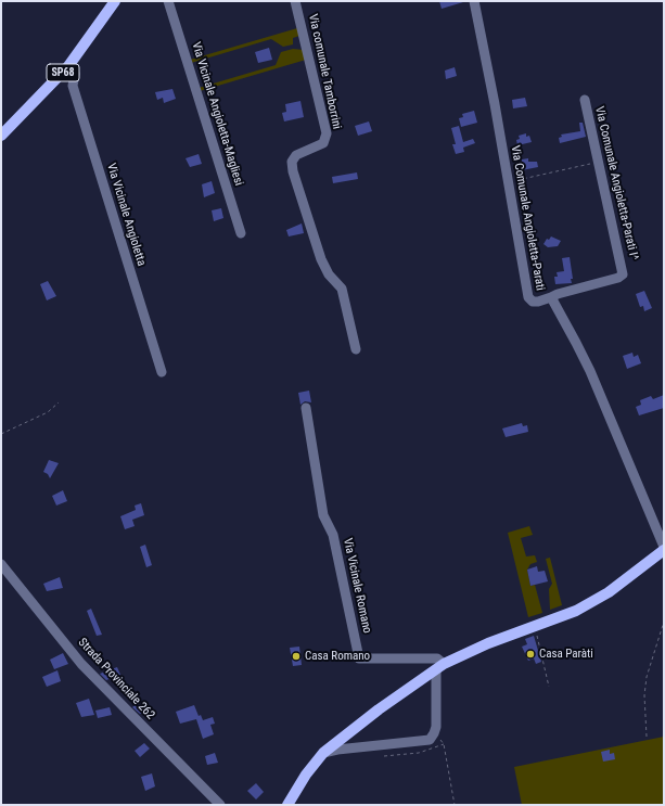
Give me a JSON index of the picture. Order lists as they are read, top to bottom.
{
  "streets": {
    "main road": ["SP68"],
    "street": [
      "Via comunale Tamborrini",
      "Via Vicinale Angioletta-Magliesi",
      "Via Comunale Angioletta-Parati I^",
      "Via Vicinale Angioletta",
      "Via Comunale Angioletta-Parati",
      "Via Vicinale Romano",
      "Strada Provinciale 262"
    ]
  },
  "crossings": [
    ["SP68", "Via Vicinale Angioletta"],
    ["Via Comunale Angioletta-Parati I^", "Via Comunale Angioletta-Parati"]
  ],
  "places": ["Casa Paràti", "Casa Romano"]
}
